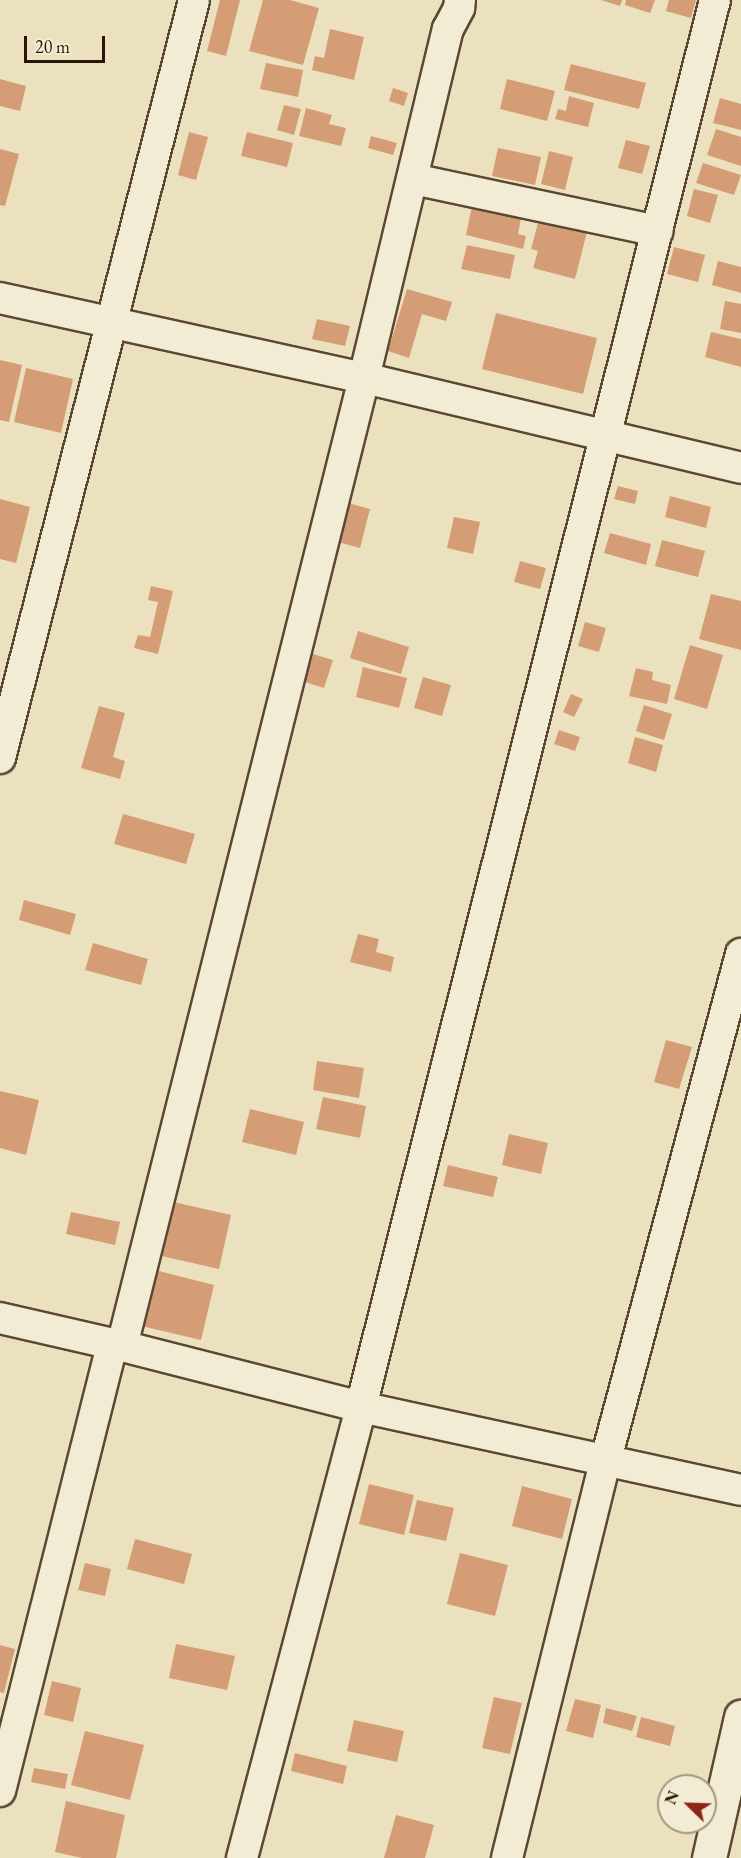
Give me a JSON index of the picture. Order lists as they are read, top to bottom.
{
  "scale_bar": "20 m",
  "north": "top left"
}
